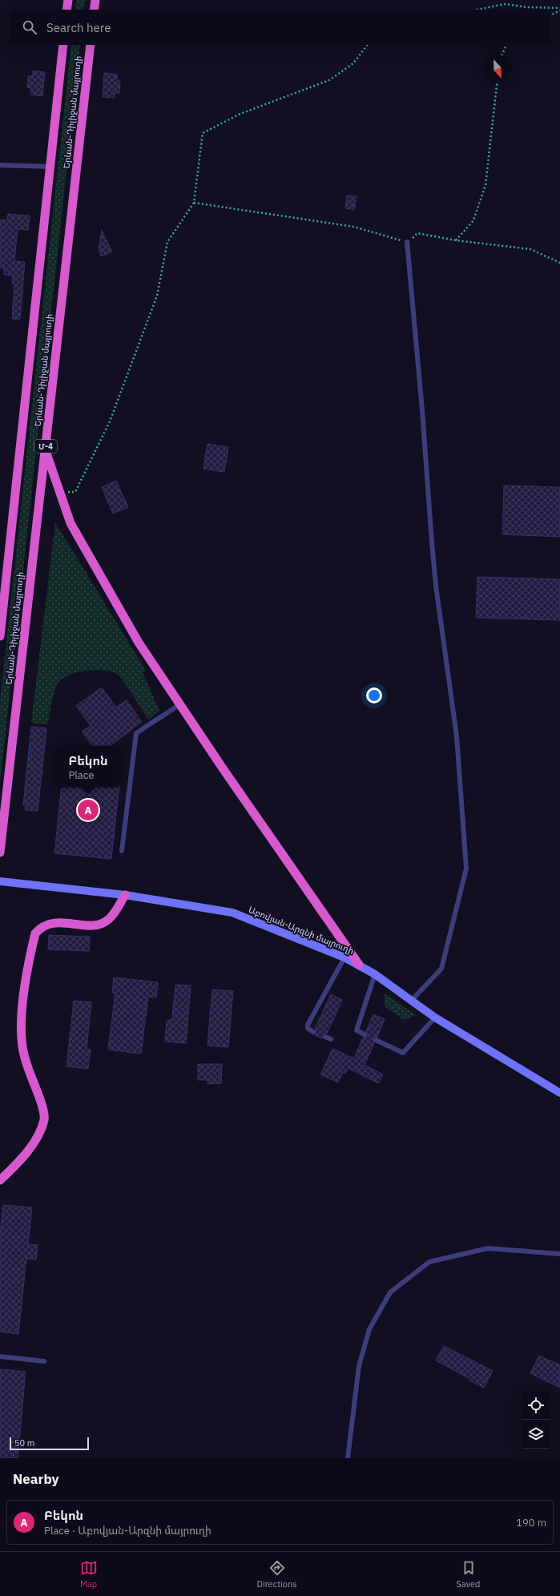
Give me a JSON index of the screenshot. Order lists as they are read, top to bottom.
{
  "streets": {
    "highway": ["Երևան-Դիլիջան մայրուղի", "Մ-4"],
    "main road": ["Աբովյան-Արզնի մայրուղի"]
  },
  "scale_bar": "50 m",
  "north": "bottom",
  "page": {
    "search": "Search here",
    "popup": ["Բեկոն", "Place"],
    "pins": "A",
    "scale": "50 m",
    "heading": "Nearby",
    "list": [
      {
        "mark": "A",
        "name": "Բեկոն",
        "note": "Place · Աբովյան-Արզնի մայրուղի",
        "value": "190 m"
      }
    ],
    "nav": ["Map", "Directions", "Saved"]
  }
}
